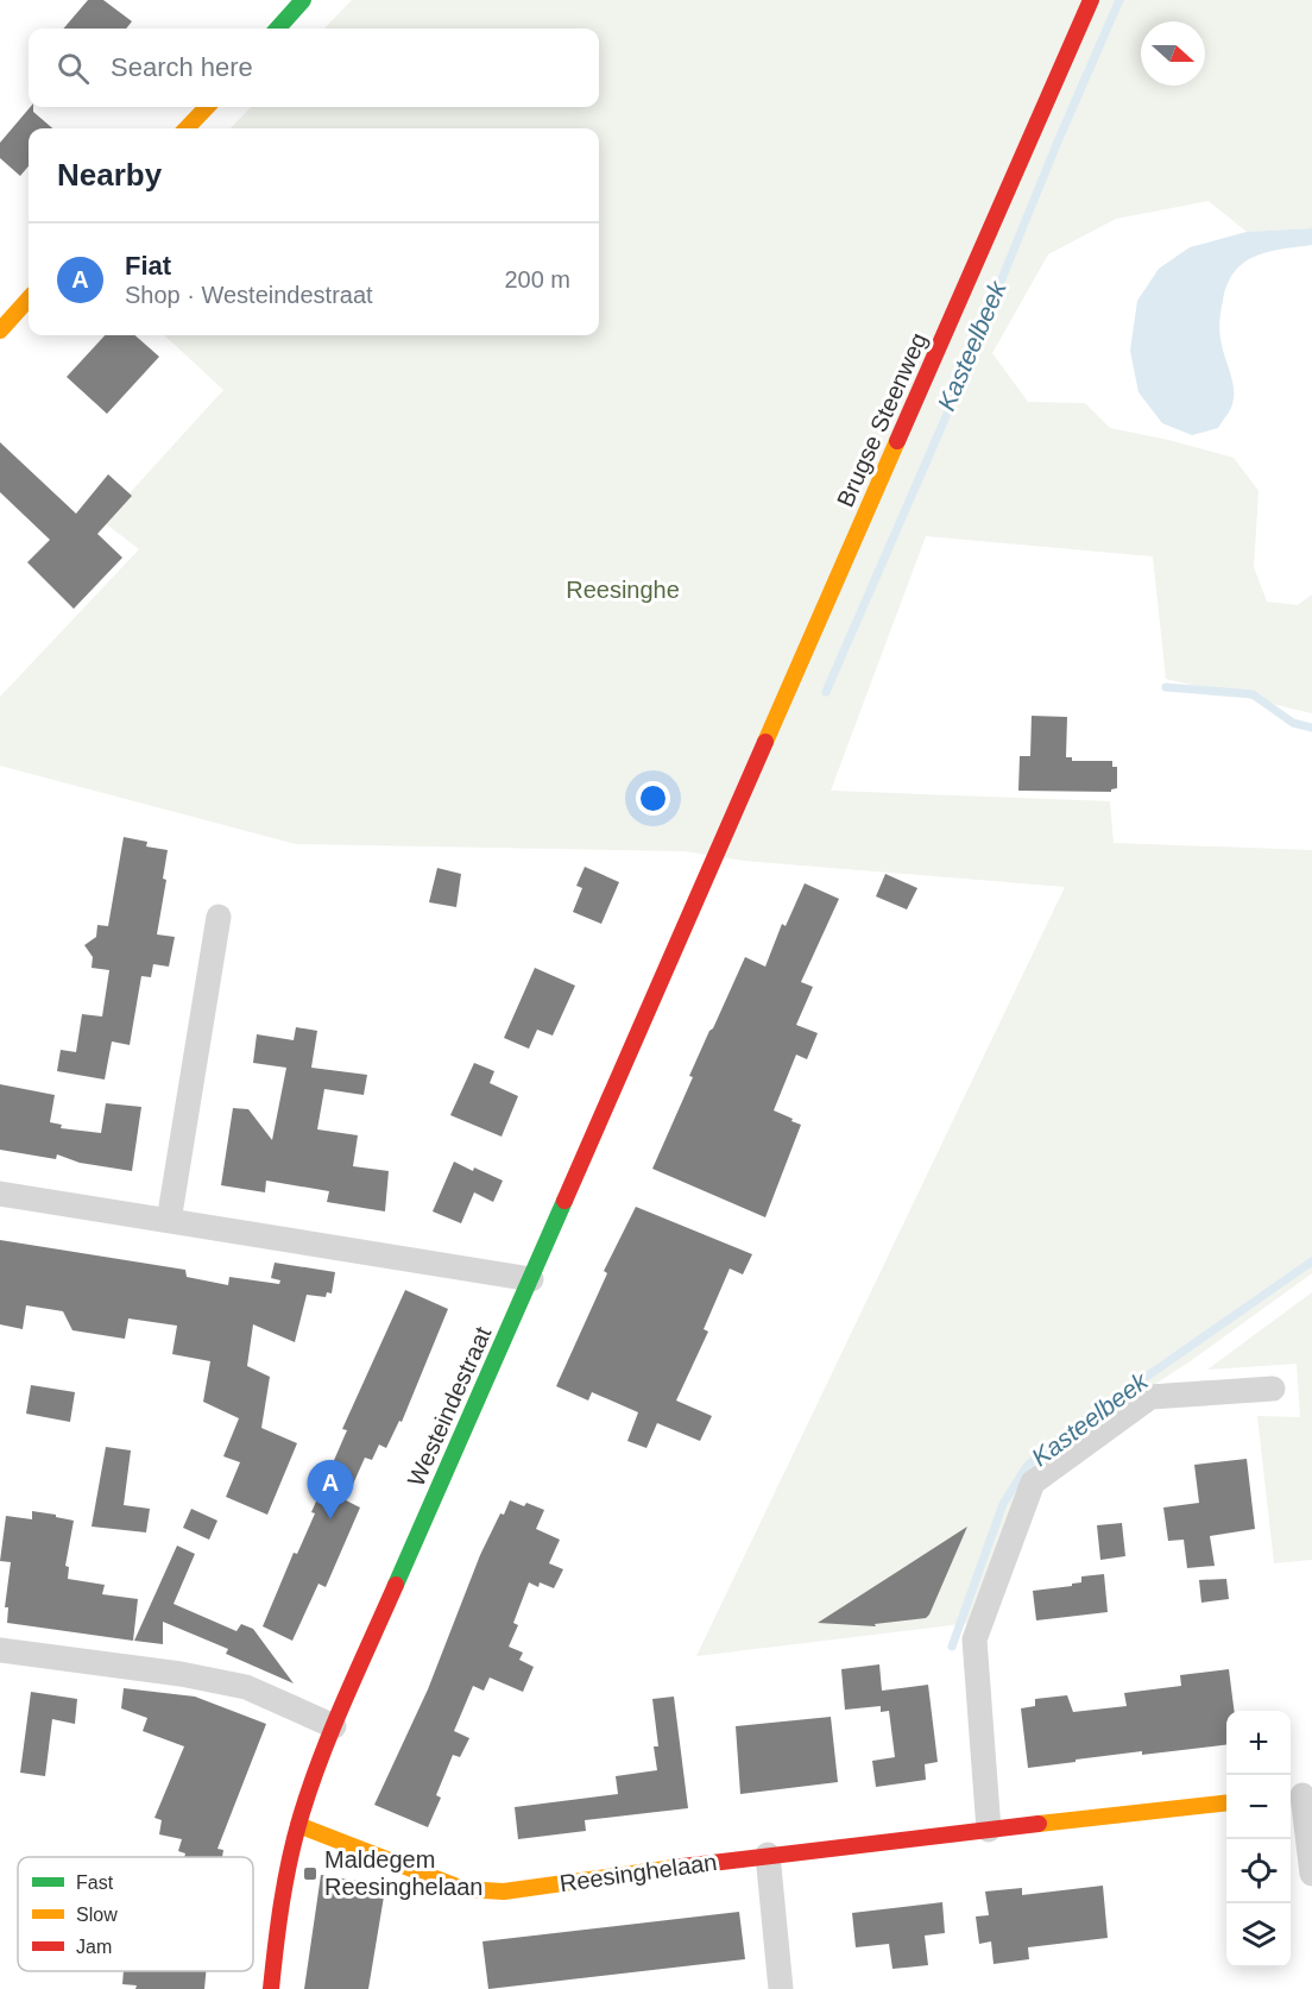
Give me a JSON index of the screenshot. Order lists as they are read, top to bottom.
{
  "streets": {
    "street": ["Brugse Steenweg", "Westeindestraat", "Reesinghelaan"]
  },
  "crossings": [
    ["Brugse Steenweg", "Westeindestraat"],
    ["Westeindestraat", "Reesinghelaan"]
  ],
  "water": ["Kasteelbeek"],
  "parks": ["Reesinghe"],
  "places": {
    "transit": ["Maldegem Reesinghelaan"]
  },
  "legend": ["Fast", "Slow", "Jam"],
  "north": "right",
  "page": {
    "search": "Search here",
    "heading": "Nearby",
    "list": [
      {
        "mark": "A",
        "name": "Fiat",
        "note": "Shop · Westeindestraat",
        "value": "200 m"
      }
    ],
    "pins": "A",
    "map_buttons": ["+", "−"]
  }
}
